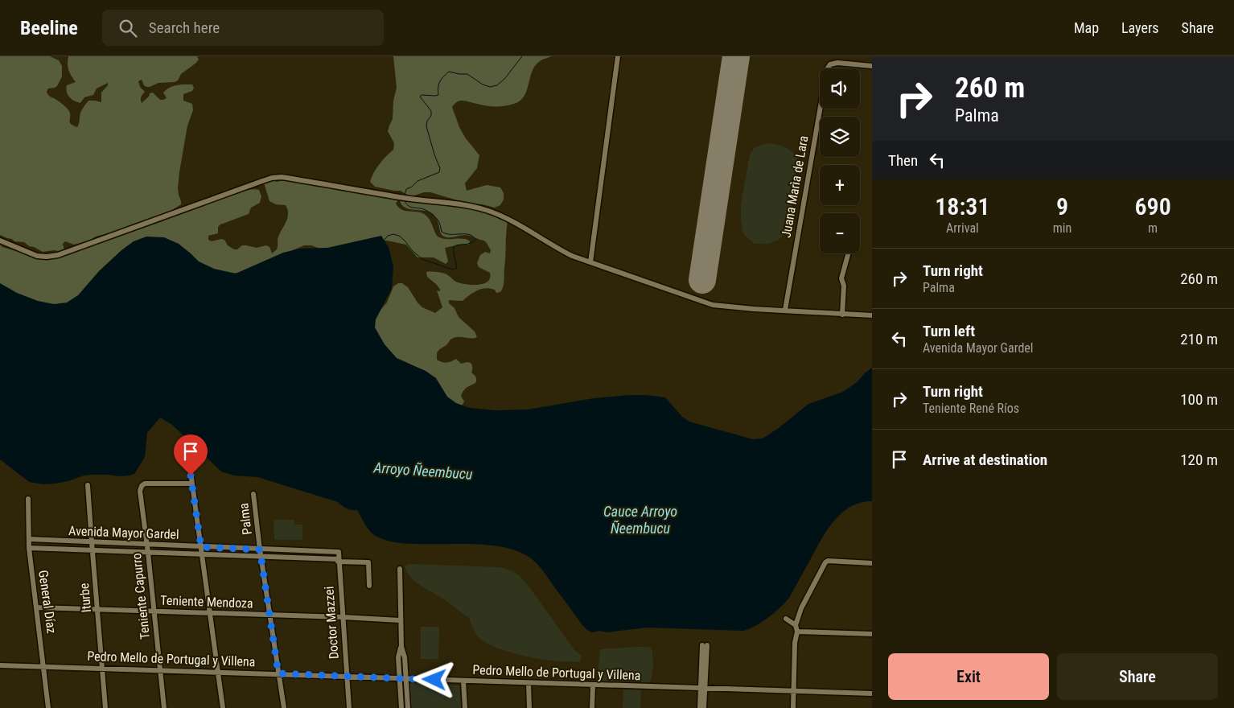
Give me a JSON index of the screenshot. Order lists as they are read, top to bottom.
{
  "streets": {
    "street": [
      "Juana Marìa de Lara",
      "Palma",
      "Avenida Mayor Gardel",
      "Teniente Capurro",
      "Iturbe",
      "General Díaz",
      "Teniente Mendoza",
      "Doctor Mazzei",
      "Pedro Mello de Portugal y Villena"
    ]
  },
  "crossings": [
    ["Palma", "Avenida Mayor Gardel"],
    ["Palma", "Teniente Mendoza"],
    ["Palma", "Pedro Mello de Portugal y Villena"],
    ["Avenida Mayor Gardel", "Teniente Capurro"],
    ["Avenida Mayor Gardel", "Iturbe"],
    ["Avenida Mayor Gardel", "General Díaz"],
    ["Avenida Mayor Gardel", "Doctor Mazzei"],
    ["Teniente Capurro", "Teniente Mendoza"],
    ["Teniente Capurro", "Pedro Mello de Portugal y Villena"],
    ["Iturbe", "Teniente Mendoza"],
    ["Iturbe", "Pedro Mello de Portugal y Villena"],
    ["General Díaz", "Teniente Mendoza"],
    ["General Díaz", "Pedro Mello de Portugal y Villena"],
    ["Teniente Mendoza", "Doctor Mazzei"],
    ["Doctor Mazzei", "Pedro Mello de Portugal y Villena"]
  ],
  "water": ["Arroyo Ñeembucu", "Cauce Arroyo Ñeembucu"],
  "page": {
    "header": "Beeline",
    "search": "Search here",
    "nav": ["Map", "Layers", "Share"],
    "turn": ["260 m", "Palma"],
    "map_buttons": ["+", "−"],
    "then": "Then",
    "eta": [
      "18:31",
      "Arrival",
      "9",
      "min",
      "690",
      "m"
    ],
    "list": [
      {
        "name": "Turn right",
        "note": "Palma",
        "value": "260 m"
      },
      {
        "name": "Turn left",
        "note": "Avenida Mayor Gardel",
        "value": "210 m"
      },
      {
        "name": "Turn right",
        "note": "Teniente René Ríos",
        "value": "100 m"
      },
      {
        "name": "Arrive at destination",
        "value": "120 m"
      }
    ],
    "buttons": ["Exit", "Share"]
  }
}
